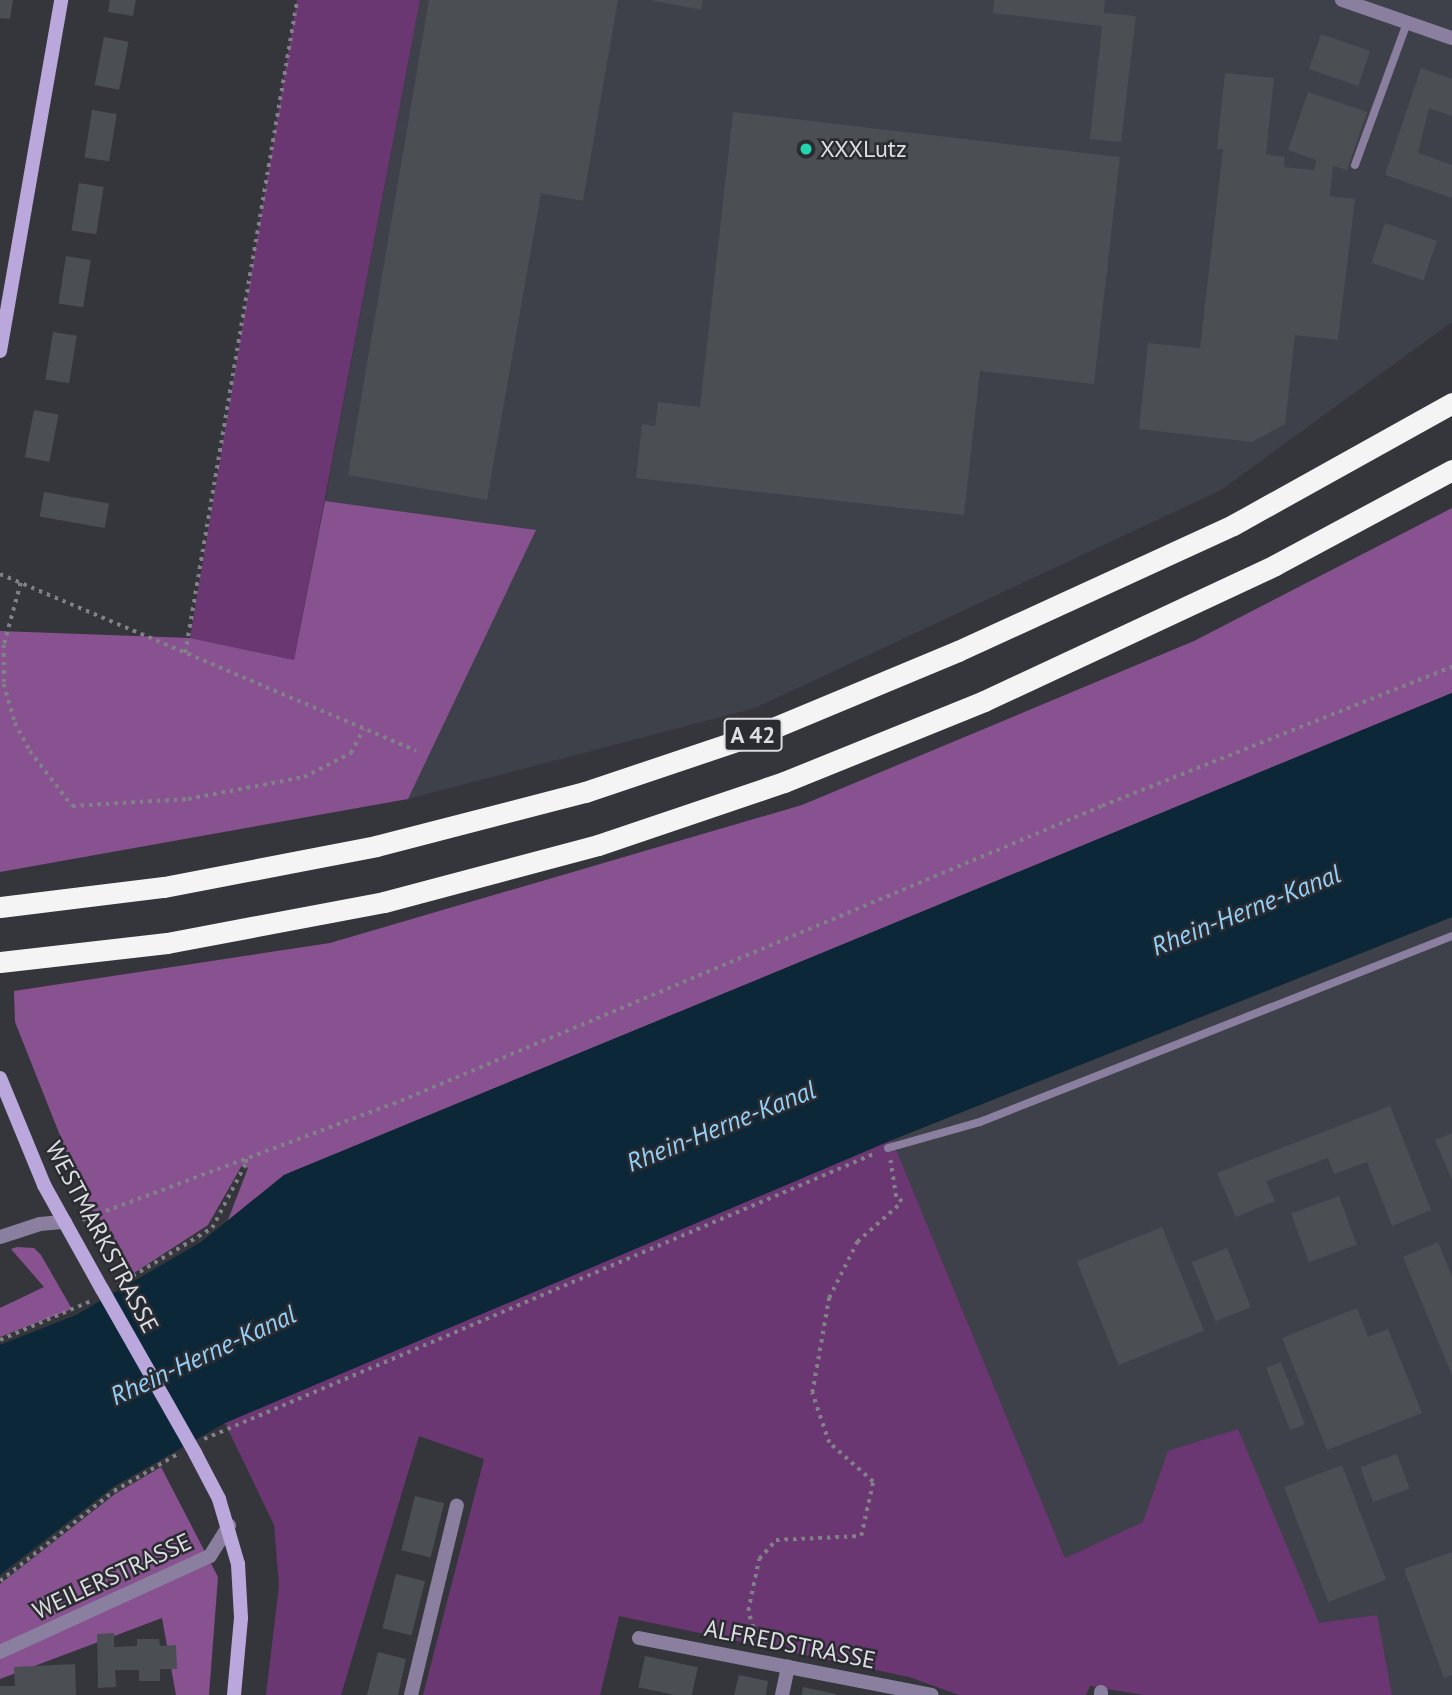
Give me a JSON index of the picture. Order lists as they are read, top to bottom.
{
  "streets": {
    "highway": ["A 42"],
    "street": ["WESTMARKSTRASSE", "WEILERSTRASSE", "ALFREDSTRASSE"]
  },
  "crossings": [
    ["WESTMARKSTRASSE", "WEILERSTRASSE"]
  ],
  "water": ["Rhein-Herne-Kanal"],
  "places": ["XXXLutz"]
}
